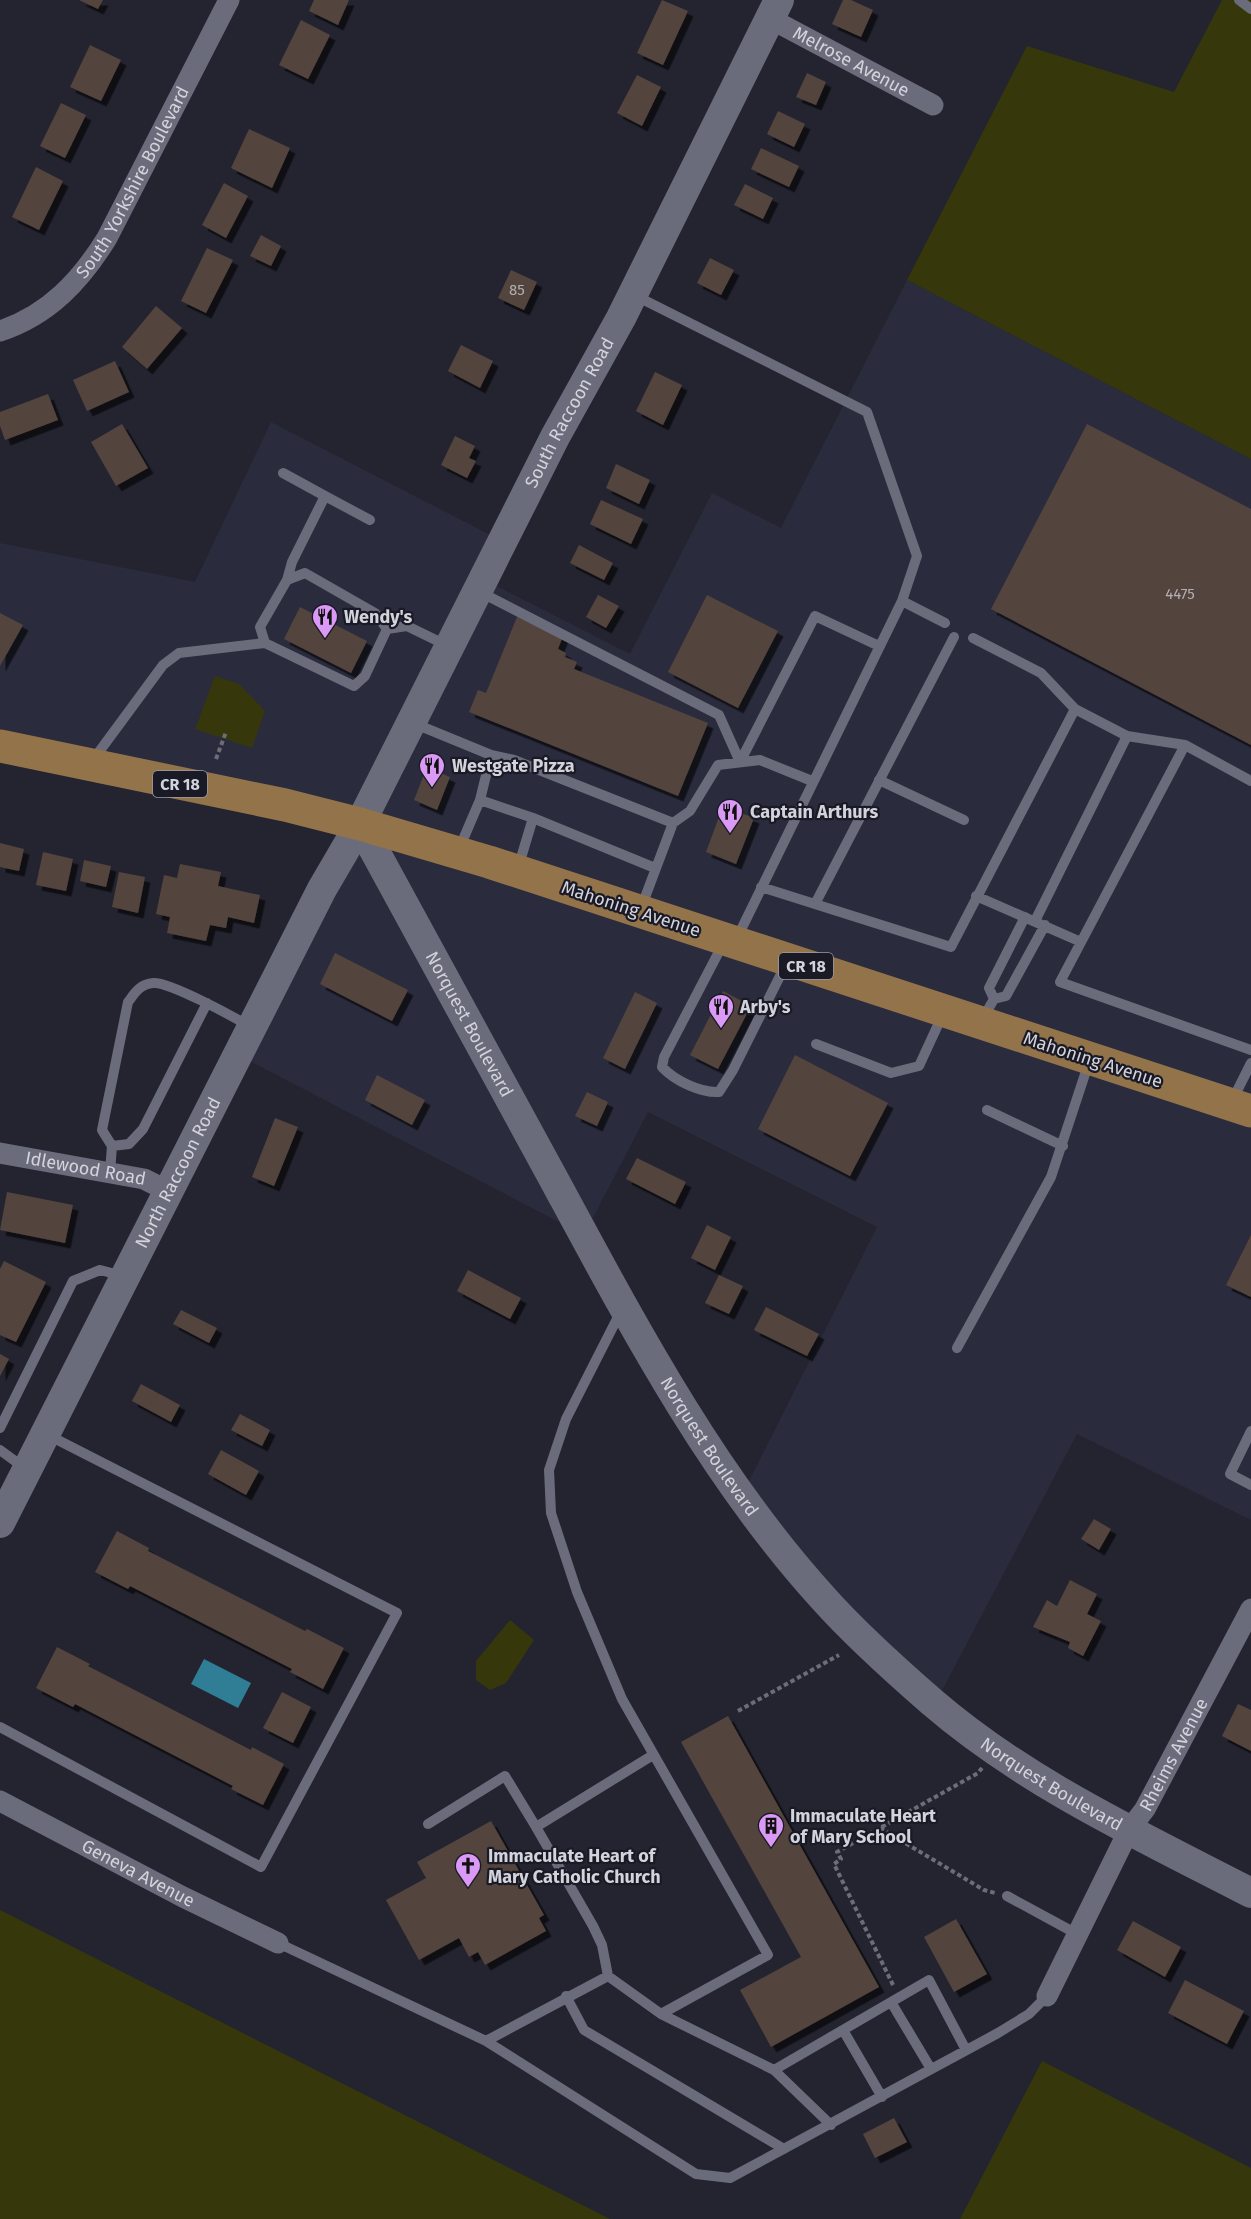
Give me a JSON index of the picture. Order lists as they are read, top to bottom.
{
  "streets": {
    "main road": ["CR 18", "Mahoning Avenue"],
    "street": [
      "Melrose Avenue",
      "South Yorkshire Boulevard",
      "South Raccoon Road",
      "Norquest Boulevard",
      "Idlewood Road",
      "North Raccoon Road",
      "Rheims Avenue",
      "Geneva Avenue"
    ]
  },
  "crossings": [
    ["Melrose Avenue", "South Raccoon Road"],
    ["South Raccoon Road", "Mahoning Avenue"],
    ["South Raccoon Road", "Norquest Boulevard"],
    ["South Raccoon Road", "North Raccoon Road"],
    ["Mahoning Avenue", "Norquest Boulevard"],
    ["Mahoning Avenue", "North Raccoon Road"],
    ["Norquest Boulevard", "North Raccoon Road"],
    ["Norquest Boulevard", "Rheims Avenue"],
    ["Idlewood Road", "North Raccoon Road"]
  ],
  "places": {
    "restaurant": [
      "Wendy's",
      "Westgate Pizza",
      "Captain Arthurs",
      "Arby's"
    ],
    "building": ["Immaculate Heart of Mary School"],
    "church": ["Immaculate Heart of Mary Catholic Church"]
  },
  "house_numbers": ["85", "4475"]
}
